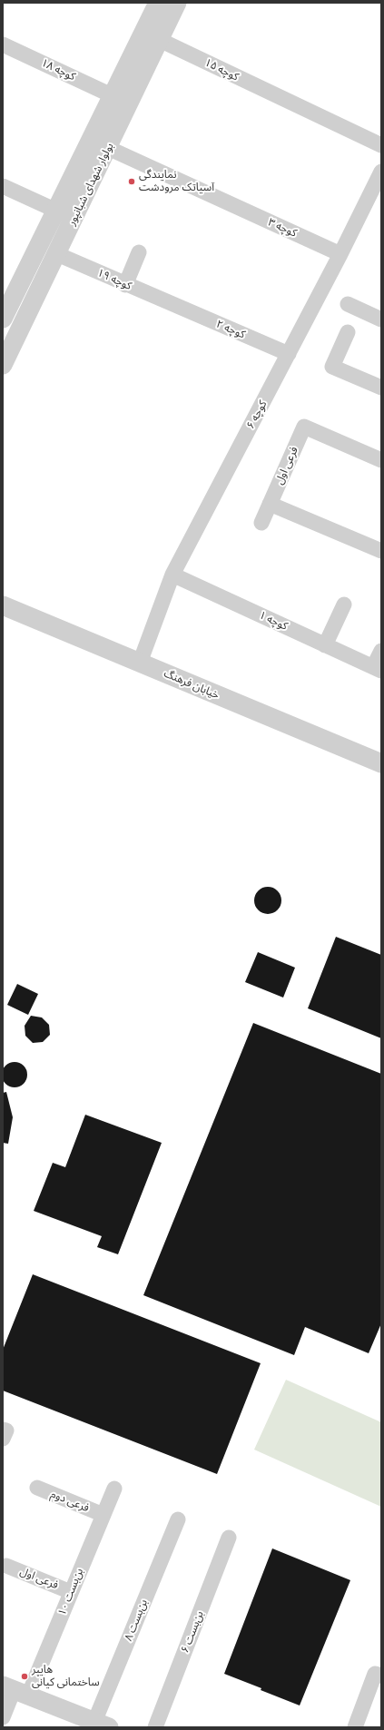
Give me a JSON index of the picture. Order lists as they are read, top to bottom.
{
  "streets": {
    "street": [
      "کوچه ۱۸",
      "کوچه ۱۵",
      "بولوار شهدای شبانپور",
      "کوچه ۳",
      "کوچه ۱۹",
      "کوچه ۲",
      "کوچه ۶",
      "فرعی اول",
      "کوچه ۱",
      "خیابان فرهنگ",
      "فرعی دوم",
      "بن‌بست ۱۰",
      "بن‌بست ۸",
      "بن‌بست ۶"
    ]
  },
  "crossings": [
    ["کوچه ۱۸", "بولوار شهدای شبانپور"],
    ["کوچه ۱۵", "بولوار شهدای شبانپور"],
    ["بولوار شهدای شبانپور", "کوچه ۳"],
    ["بولوار شهدای شبانپور", "کوچه ۱۹"],
    ["کوچه ۳", "کوچه ۶"],
    ["کوچه ۱۹", "کوچه ۲"],
    ["کوچه ۲", "کوچه ۶"],
    ["کوچه ۶", "کوچه ۱"],
    ["کوچه ۶", "خیابان فرهنگ"],
    ["فرعی اول", "بن‌بست ۱۰"],
    ["فرعی دوم", "بن‌بست ۱۰"]
  ],
  "places": ["نمایندگی آسیاتک مرودشت", "هایپر ساختمانی کیانی"]
}
